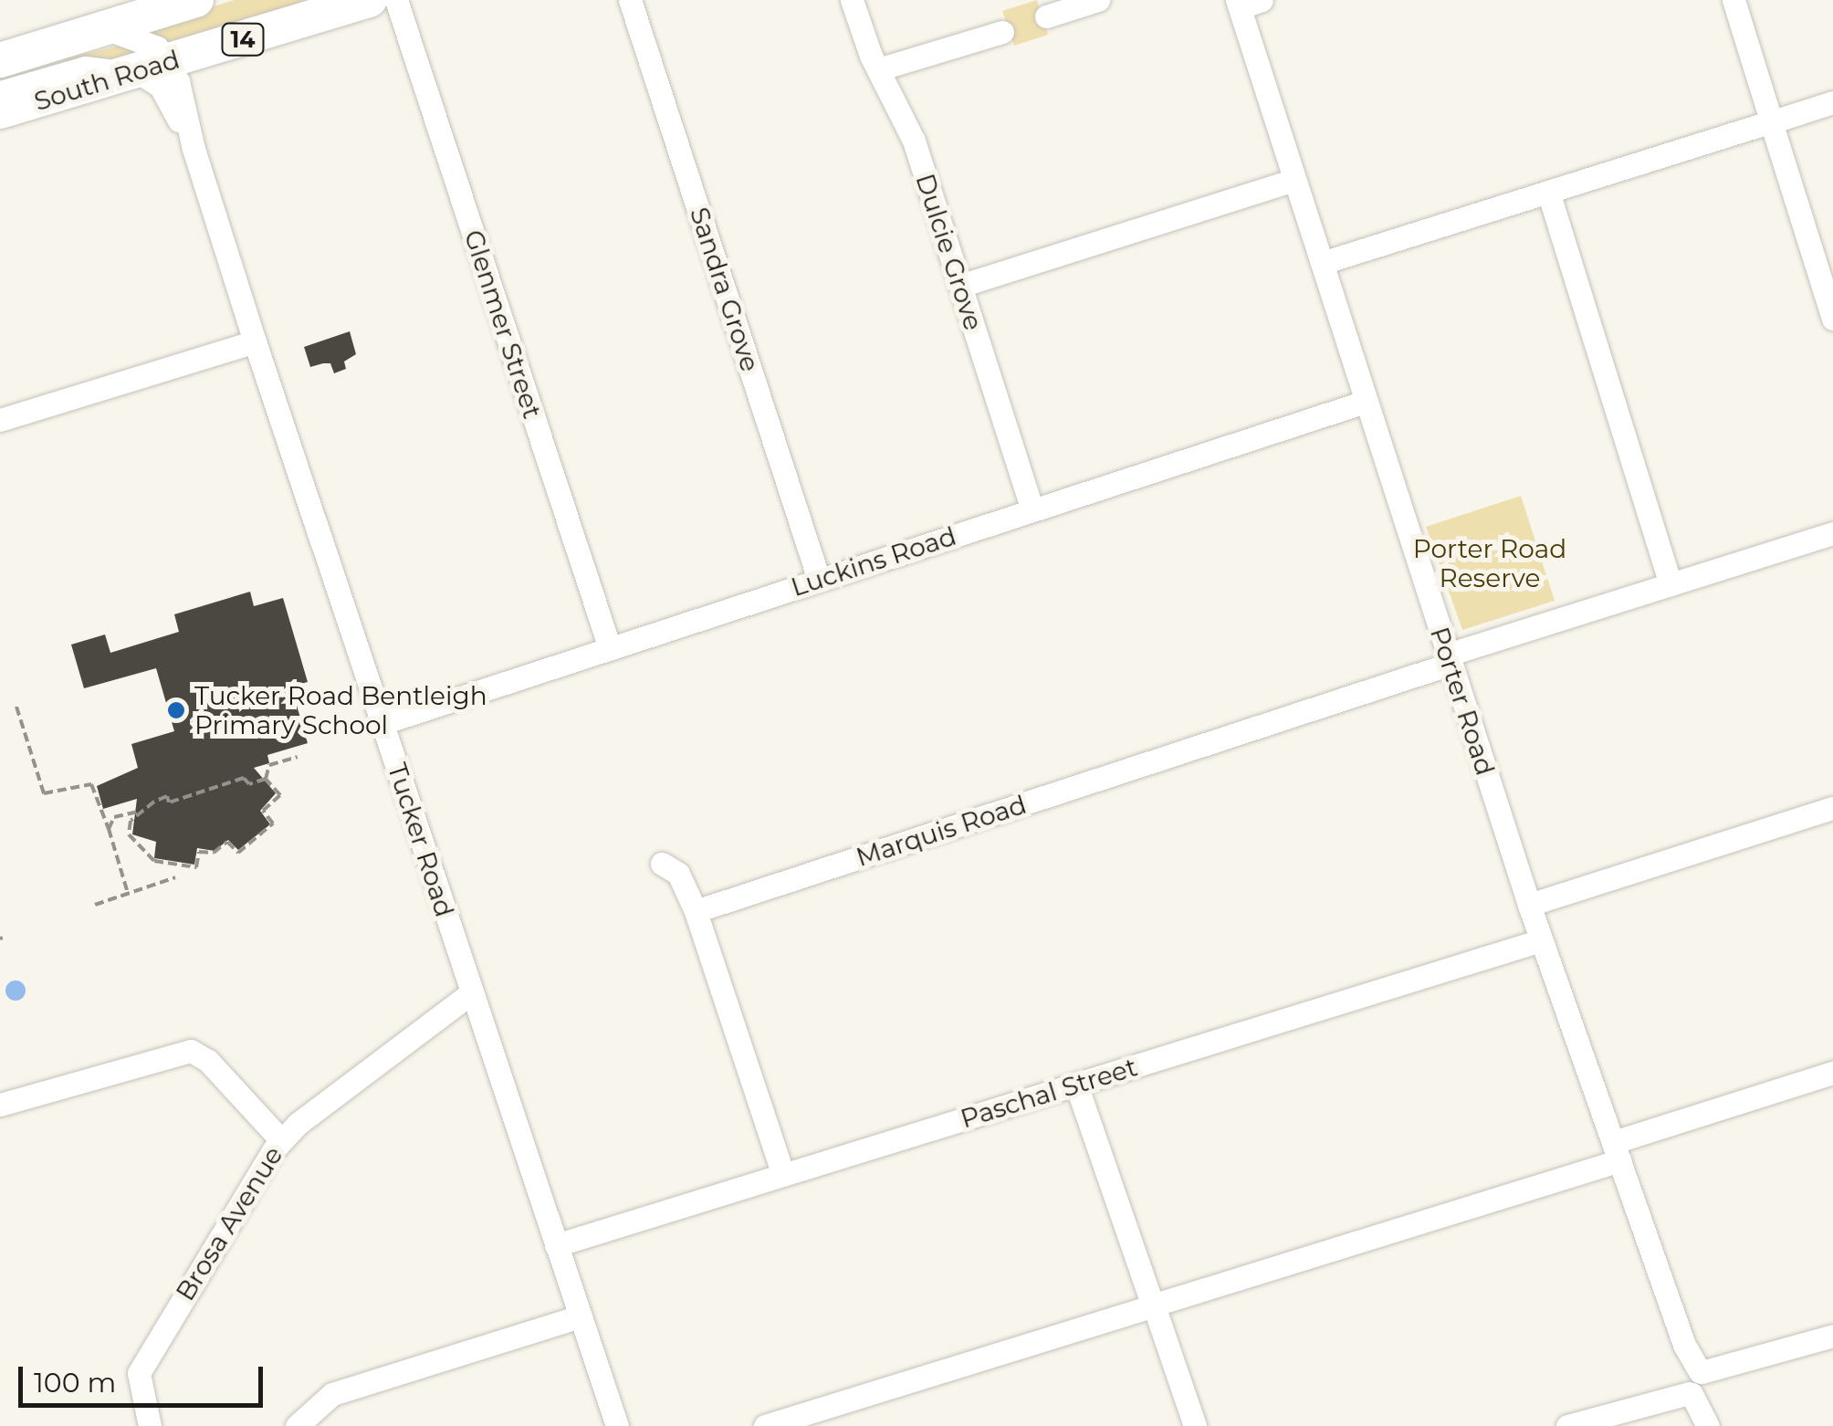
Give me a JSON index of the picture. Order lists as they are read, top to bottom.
{
  "streets": {
    "highway": ["14", "South Road"],
    "street": [
      "Dulcie Grove",
      "Sandra Grove",
      "Glenmer Street",
      "Luckins Road",
      "Porter Road",
      "Marquis Road",
      "Tucker Road",
      "Paschal Street",
      "Brosa Avenue"
    ]
  },
  "crossings": [
    ["South Road", "Tucker Road"],
    ["Dulcie Grove", "Luckins Road"],
    ["Sandra Grove", "Luckins Road"],
    ["Glenmer Street", "Luckins Road"],
    ["Luckins Road", "Porter Road"],
    ["Luckins Road", "Tucker Road"],
    ["Porter Road", "Marquis Road"],
    ["Porter Road", "Paschal Street"],
    ["Tucker Road", "Paschal Street"],
    ["Tucker Road", "Brosa Avenue"]
  ],
  "parks": ["Porter Road Reserve"],
  "places": ["Tucker Road Bentleigh Primary School"],
  "scale_bar": "100 m"
}
